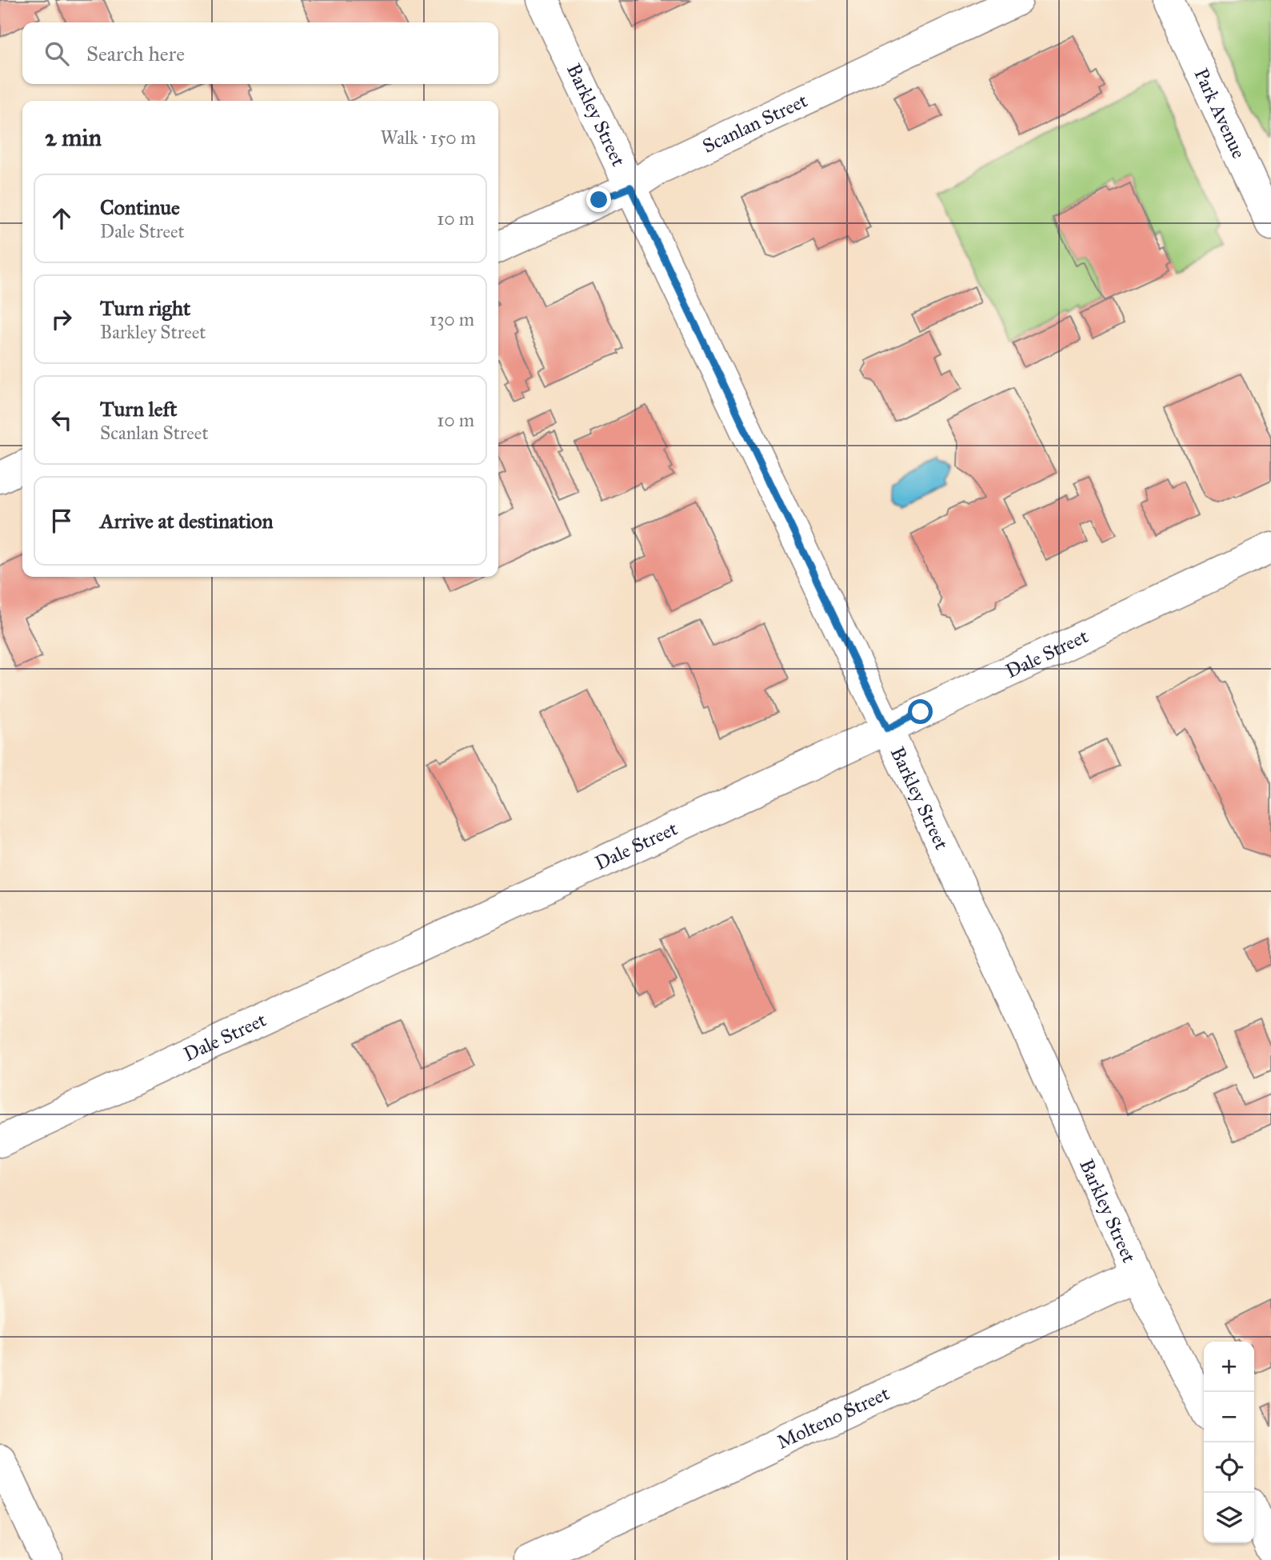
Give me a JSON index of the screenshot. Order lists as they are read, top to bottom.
{
  "streets": {
    "street": [
      "Park Avenue",
      "Barkley Street",
      "Scanlan Street",
      "Dale Street",
      "Molteno Street"
    ]
  },
  "crossings": [
    ["Barkley Street", "Scanlan Street"],
    ["Barkley Street", "Dale Street"],
    ["Barkley Street", "Molteno Street"]
  ],
  "page": {
    "search": "Search here",
    "heading": ["2 min", "Walk · 150 m"],
    "list": [
      ["Continue", "Dale Street", "10 m"],
      ["Turn right", "Barkley Street", "130 m"],
      ["Turn left", "Scanlan Street", "10 m"],
      "Arrive at destination"
    ],
    "map_buttons": ["+", "−"]
  }
}
